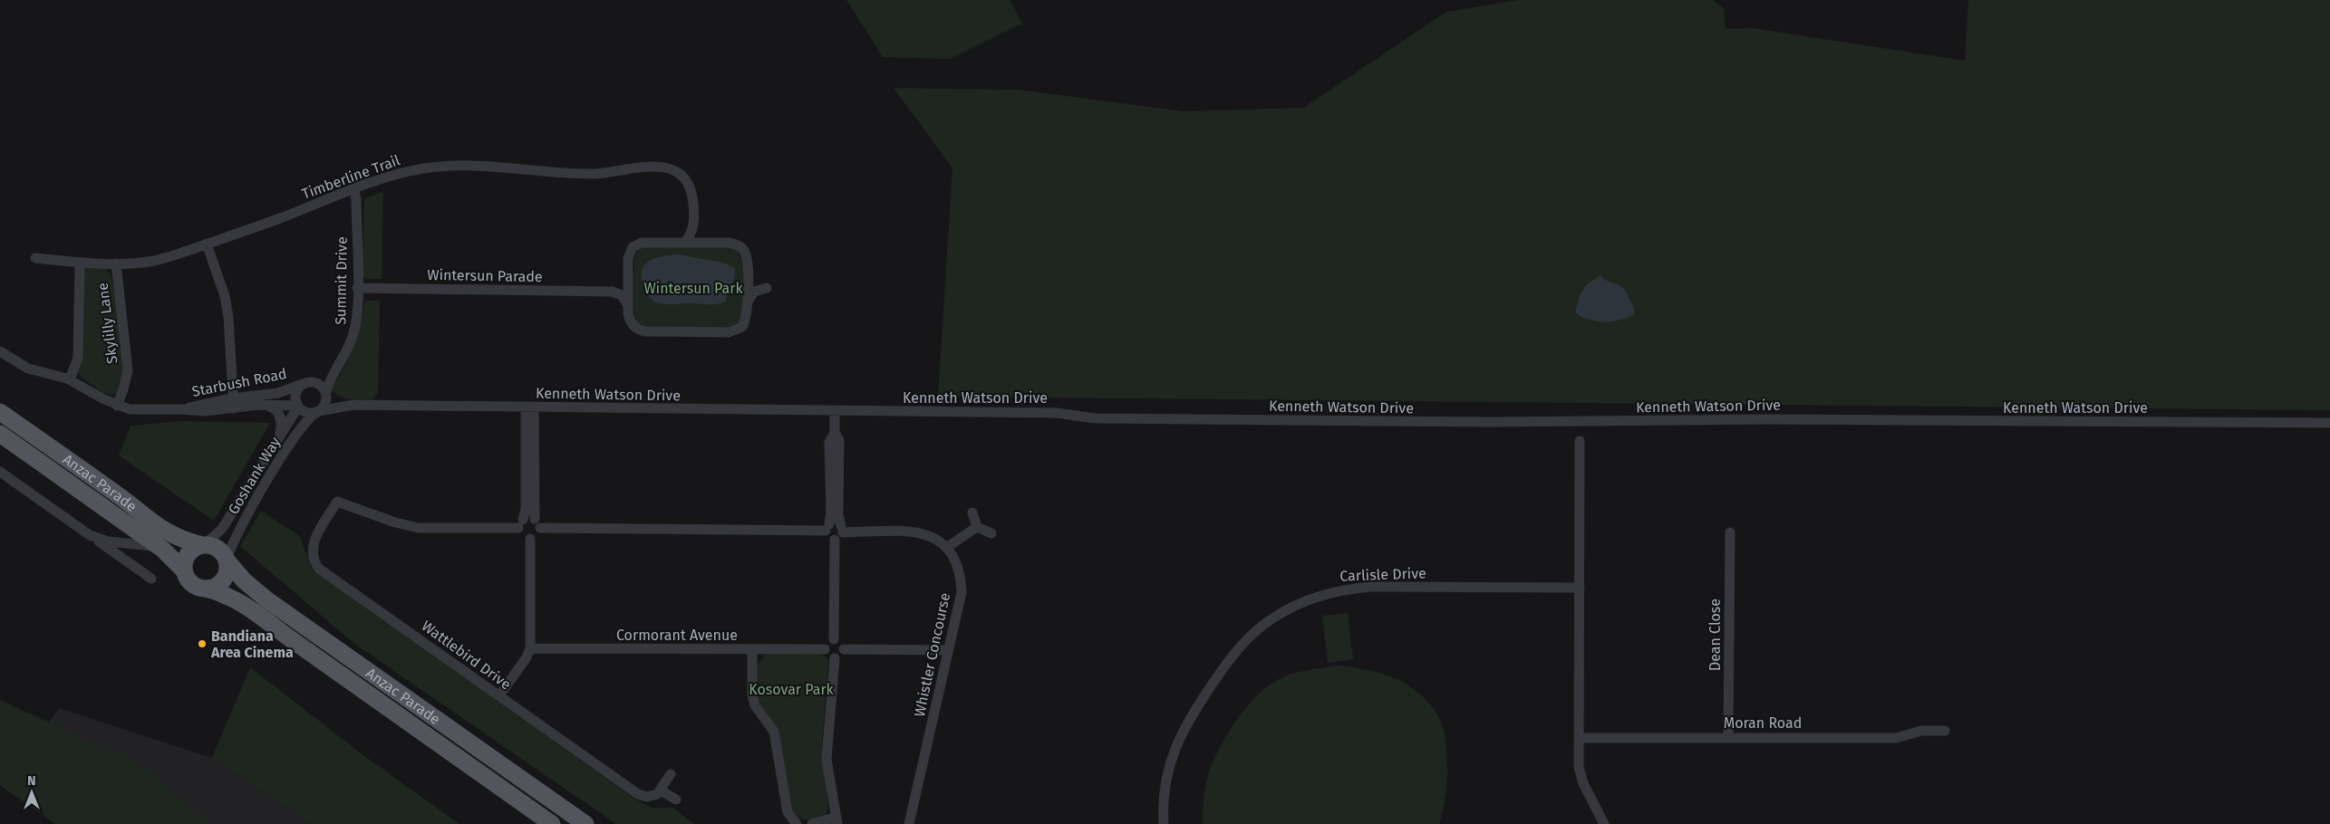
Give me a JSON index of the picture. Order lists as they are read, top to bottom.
{
  "streets": {
    "main road": ["Anzac Parade"],
    "street": [
      "Timberline Trail",
      "Wintersun Parade",
      "Summit Drive",
      "Skylilly Lane",
      "Starbush Road",
      "Kenneth Watson Drive",
      "Goshank Way",
      "Carlisle Drive",
      "Cormorant Avenue",
      "Dean Close",
      "Wattlebird Drive",
      "Whistler Concourse",
      "Moran Road"
    ]
  },
  "crossings": [
    ["Timberline Trail", "Summit Drive"],
    ["Timberline Trail", "Skylilly Lane"],
    ["Wintersun Parade", "Summit Drive"],
    ["Summit Drive", "Starbush Road"],
    ["Summit Drive", "Kenneth Watson Drive"],
    ["Summit Drive", "Goshank Way"],
    ["Skylilly Lane", "Starbush Road"],
    ["Starbush Road", "Kenneth Watson Drive"],
    ["Starbush Road", "Goshank Way"],
    ["Kenneth Watson Drive", "Goshank Way"],
    ["Goshank Way", "Anzac Parade"],
    ["Dean Close", "Moran Road"]
  ],
  "parks": ["Wintersun Park", "Kosovar Park"],
  "places": ["Bandiana Area Cinema"],
  "north": "top"
}
